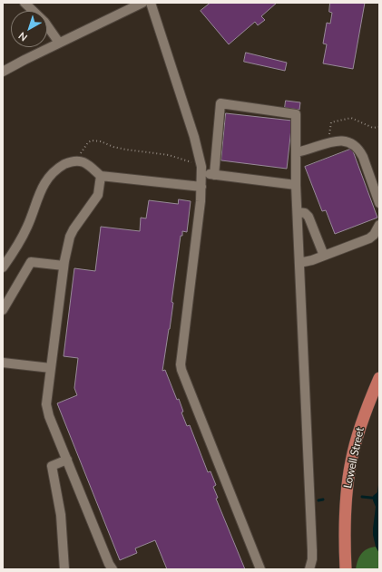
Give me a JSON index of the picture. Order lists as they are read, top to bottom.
{
  "streets": {
    "main road": ["Lowell Street"]
  },
  "north": "bottom left"
}
